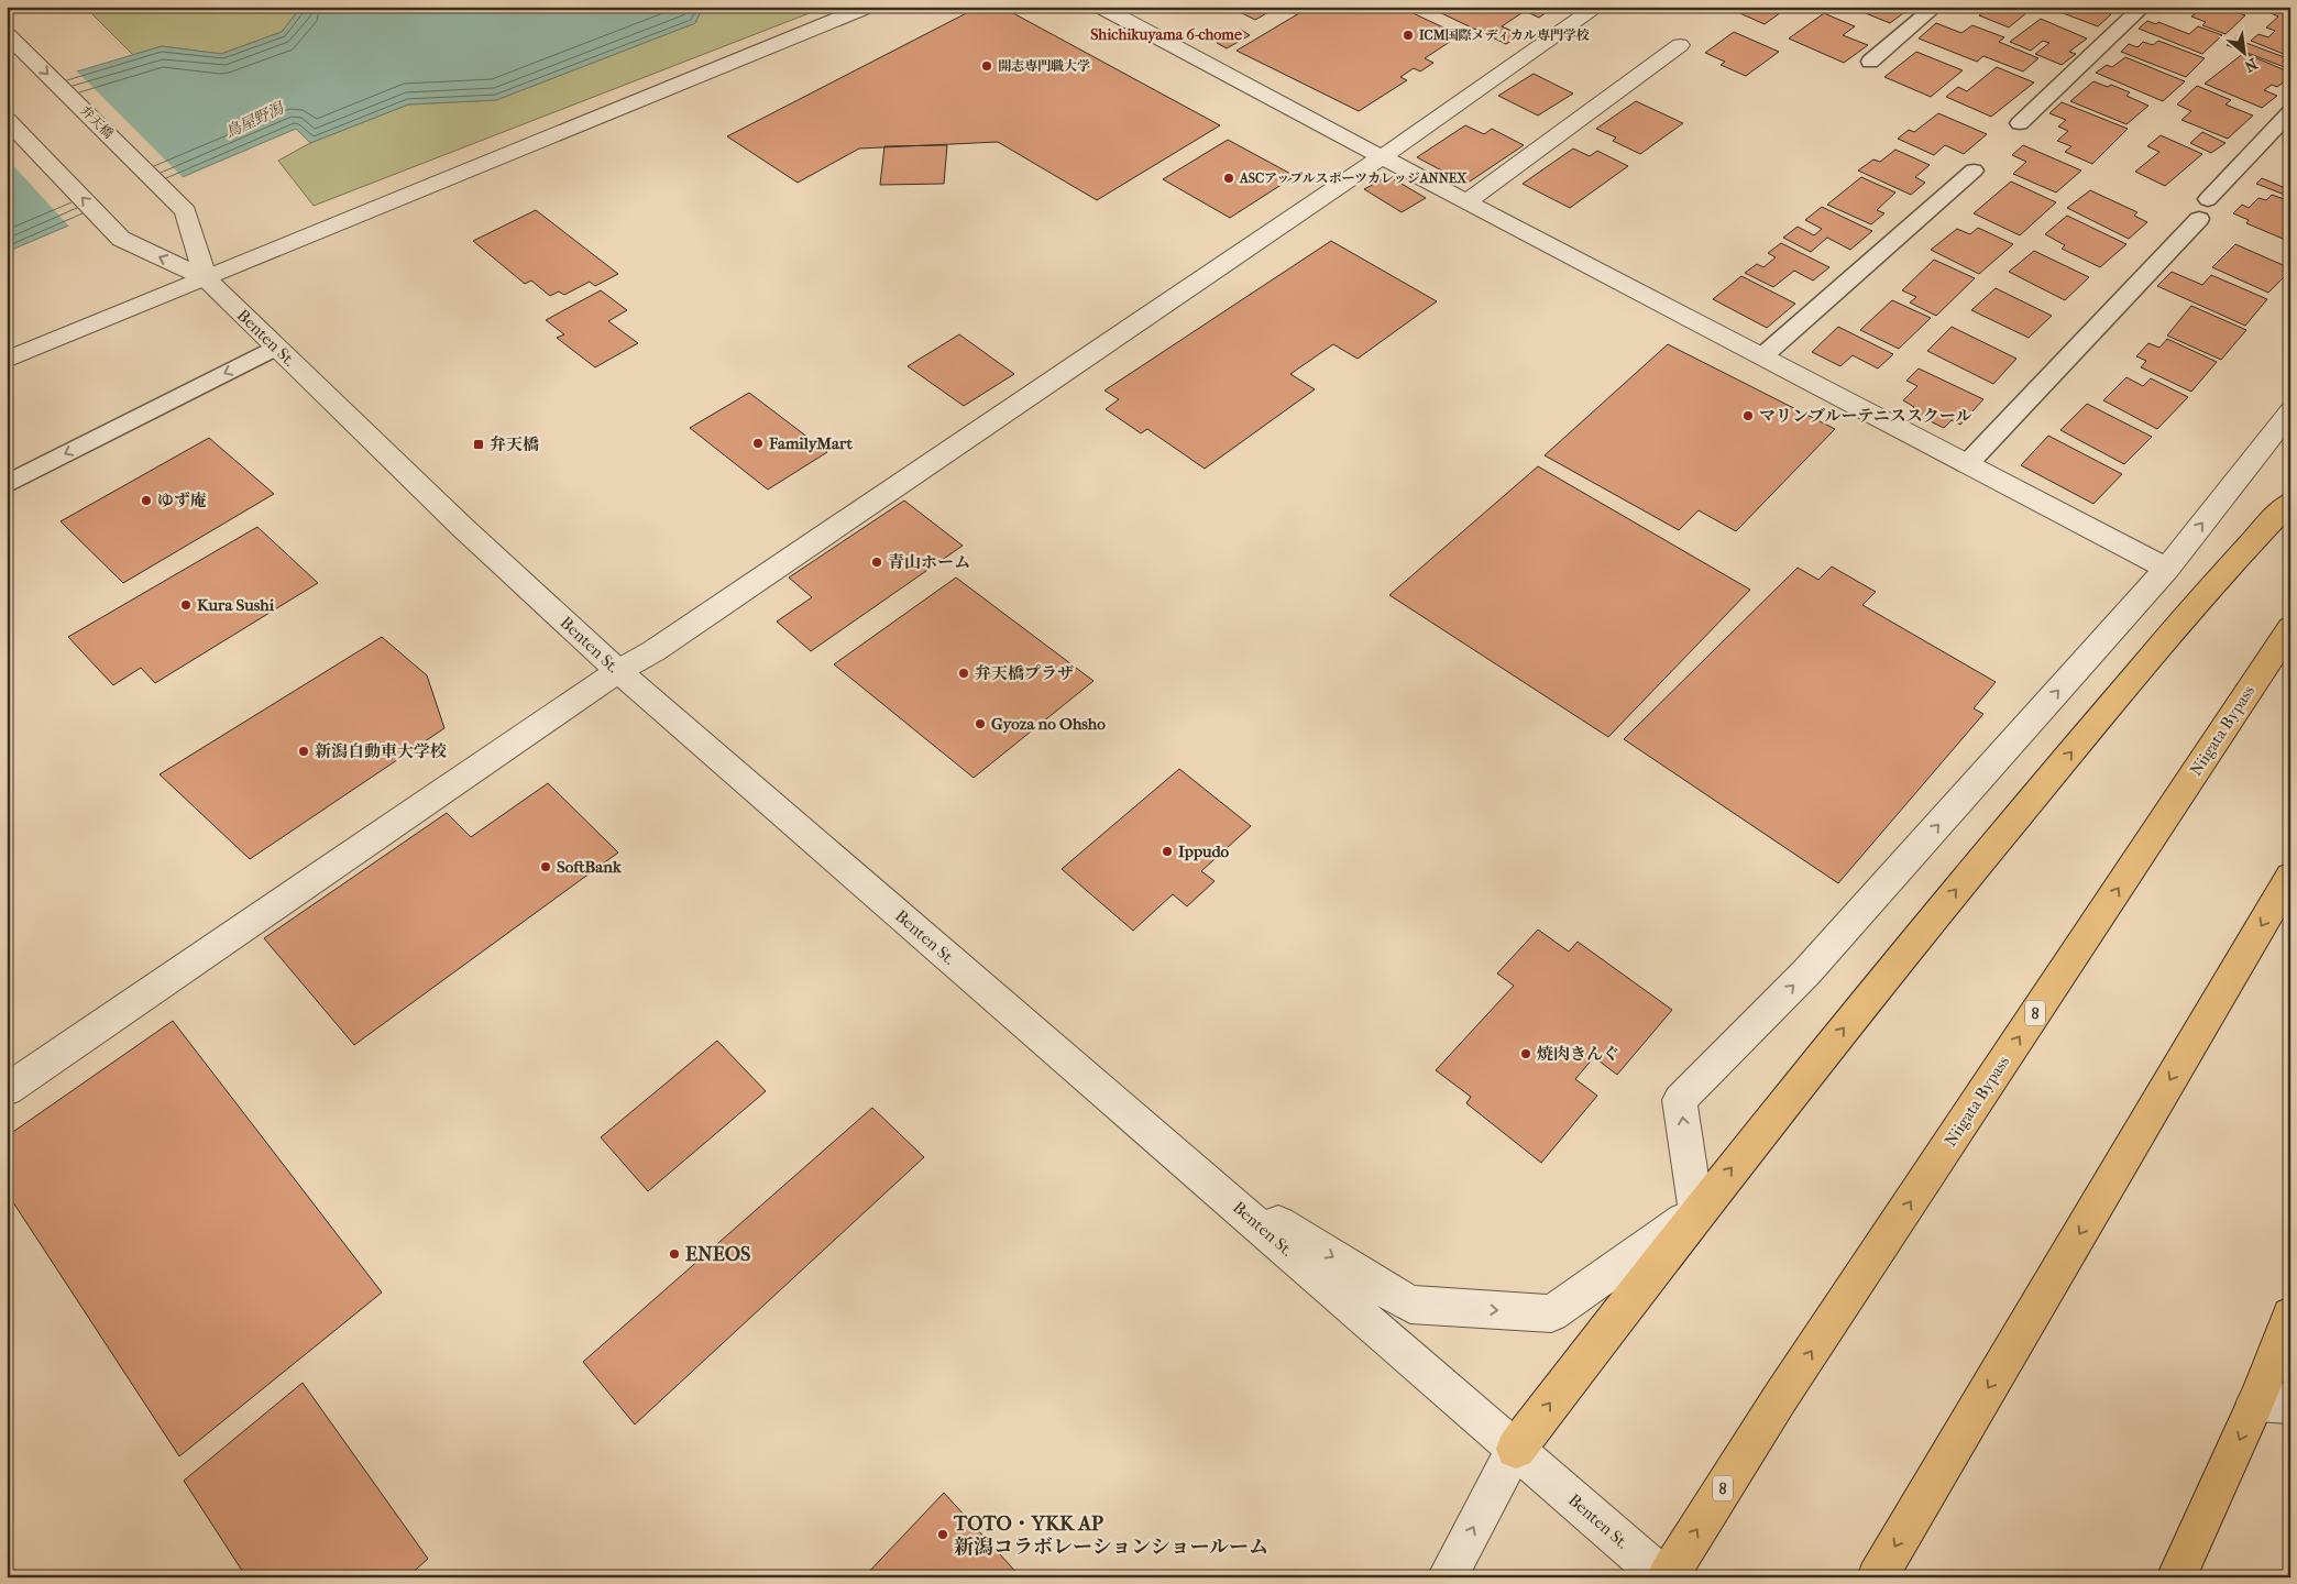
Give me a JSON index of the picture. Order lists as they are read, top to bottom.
{
  "streets": {
    "highway": ["Niigata Bypass", "8"],
    "street": ["弁天橋", "Benten St."]
  },
  "crossings": [
    ["弁天橋", "Benten St."],
    ["Benten St.", "Niigata Bypass"]
  ],
  "districts": ["Shichikuyama 6-chome"],
  "water": ["鳥屋野潟"],
  "places": {
    "other": [
      "ICM国際メディカル専門学校",
      "開志専門職大学",
      "ASCアップルスポーツカレッジANNEX",
      "マリンブルーテニススクール",
      "FamilyMart",
      "ゆず庵",
      "青山ホーム",
      "Kura Sushi",
      "弁天橋プラザ",
      "Gyoza no Ohsho",
      "新潟自動車大学校",
      "Ippudo",
      "SoftBank",
      "焼肉きんぐ",
      "ENEOS",
      "TOTO・YKK AP 新潟コラボレーションショールーム"
    ],
    "transit": ["弁天橋"]
  },
  "north": "bottom right"
}
